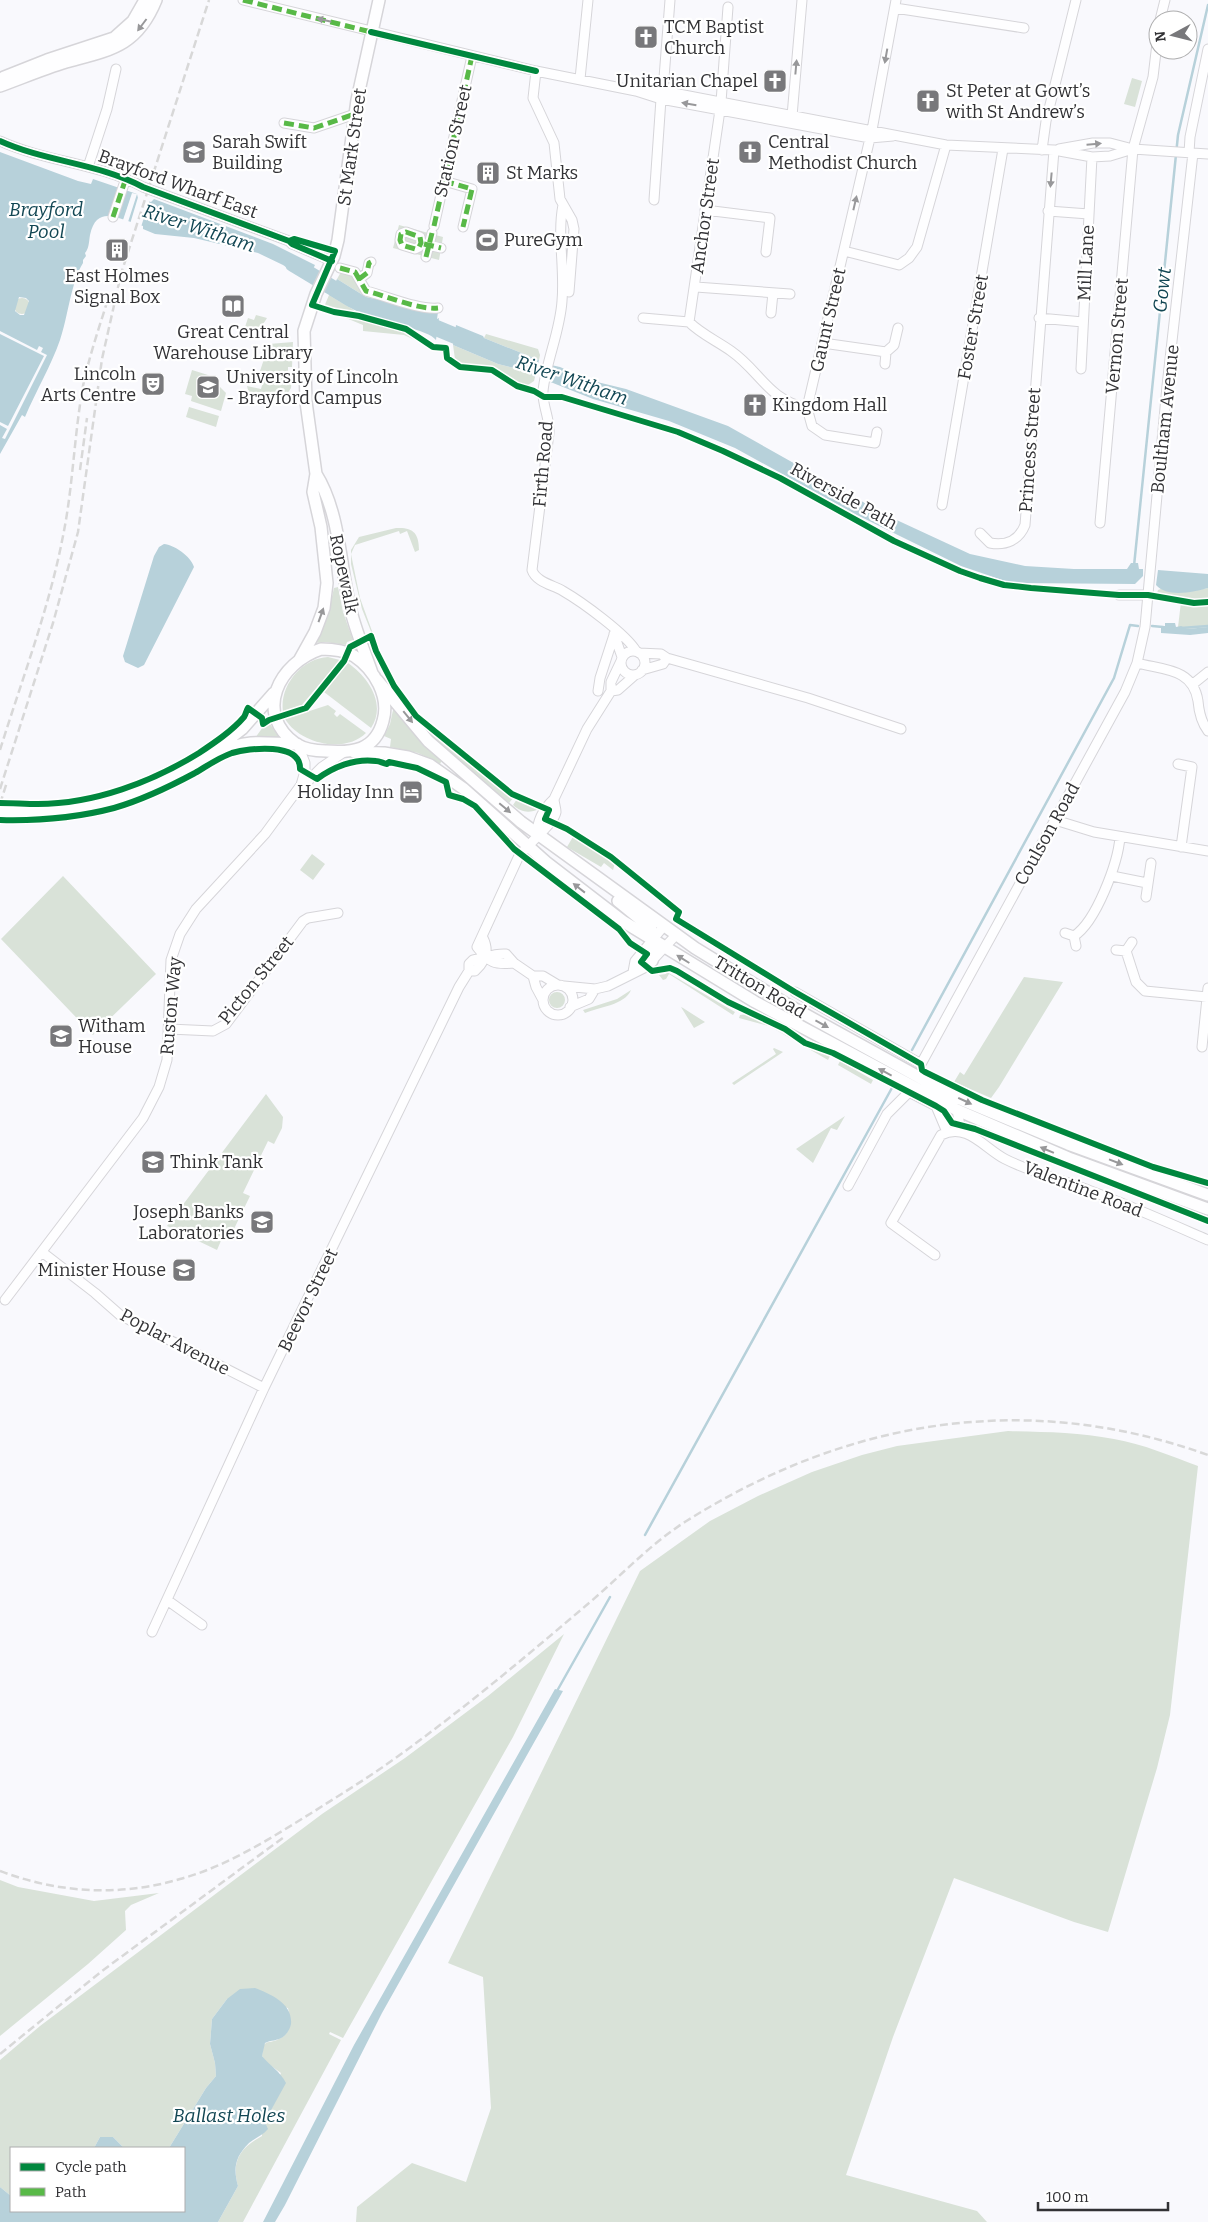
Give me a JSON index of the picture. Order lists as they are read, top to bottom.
{
  "streets": {
    "main road": ["St Mark Street", "Ropewalk", "Tritton Road"],
    "street": [
      "Station Street",
      "Brayford Wharf East",
      "Anchor Street",
      "Mill Lane",
      "Gaunt Street",
      "Foster Street",
      "Vernon Street",
      "Boultham Avenue",
      "Princess Street",
      "Firth Road",
      "Coulson Road",
      "Picton Street",
      "Ruston Way",
      "Valentine Road",
      "Beevor Street",
      "Poplar Avenue"
    ],
    "cycle path": ["Riverside Path"]
  },
  "crossings": [
    ["St Mark Street", "Brayford Wharf East"],
    ["St Mark Street", "Ropewalk"],
    ["Brayford Wharf East", "Ropewalk"],
    ["Boultham Avenue", "Coulson Road"],
    ["Ropewalk", "Tritton Road"],
    ["Ropewalk", "Ruston Way"],
    ["Picton Street", "Ruston Way"],
    ["Tritton Road", "Ruston Way"],
    ["Ruston Way", "Poplar Avenue"],
    ["Beevor Street", "Poplar Avenue"]
  ],
  "water": [
    "Brayford Pool",
    "River Witham",
    "Gowt",
    "Ballast Holes"
  ],
  "places": {
    "church": [
      "TCM Baptist Church",
      "Unitarian Chapel",
      "St Peter at Gowt’s with St Andrew’s",
      "Central Methodist Church",
      "Kingdom Hall"
    ],
    "school or university": [
      "Sarah Swift Building",
      "University of Lincoln - Brayford Campus",
      "Witham House",
      "Think Tank",
      "Joseph Banks Laboratories",
      "Minister House"
    ],
    "building": ["St Marks", "East Holmes Signal Box"],
    "sports": ["PureGym"],
    "library": ["Great Central Warehouse Library"],
    "theatre": ["Lincoln Arts Centre"],
    "hotel": ["Holiday Inn"]
  },
  "legend": ["Cycle path", "Path"],
  "scale_bar": "100 m",
  "north": "left"
}
